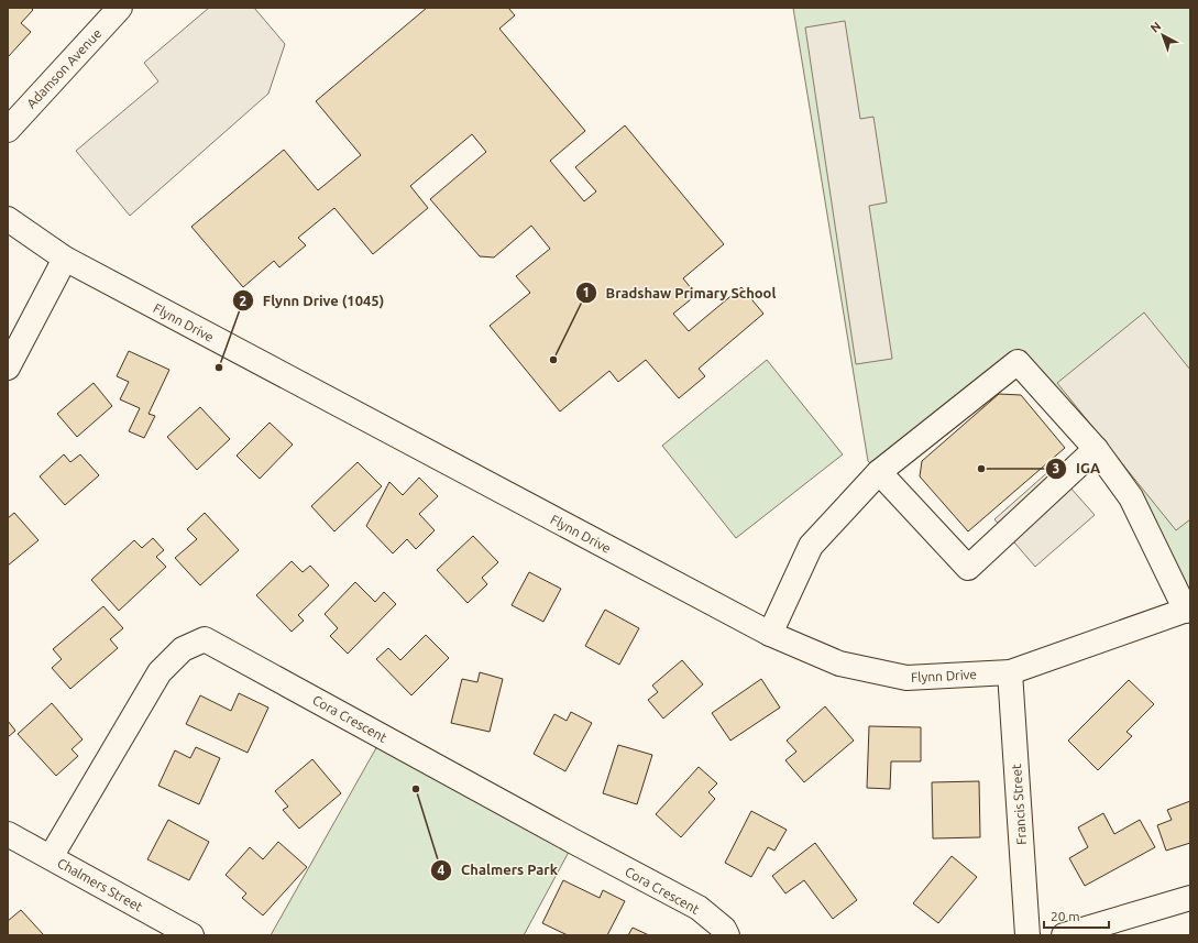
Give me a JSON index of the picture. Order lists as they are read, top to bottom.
{
  "streets": {
    "street": [
      "Adamson Avenue",
      "Flynn Drive",
      "Cora Crescent",
      "Francis Street",
      "Chalmers Street"
    ]
  },
  "crossings": [
    ["Flynn Drive", "Francis Street"],
    ["Cora Crescent", "Chalmers Street"]
  ],
  "places": [
    "Bradshaw Primary School",
    "Flynn Drive (1045)",
    "IGA",
    "Chalmers Park"
  ],
  "scale_bar": "20 m",
  "north": "top left"
}
